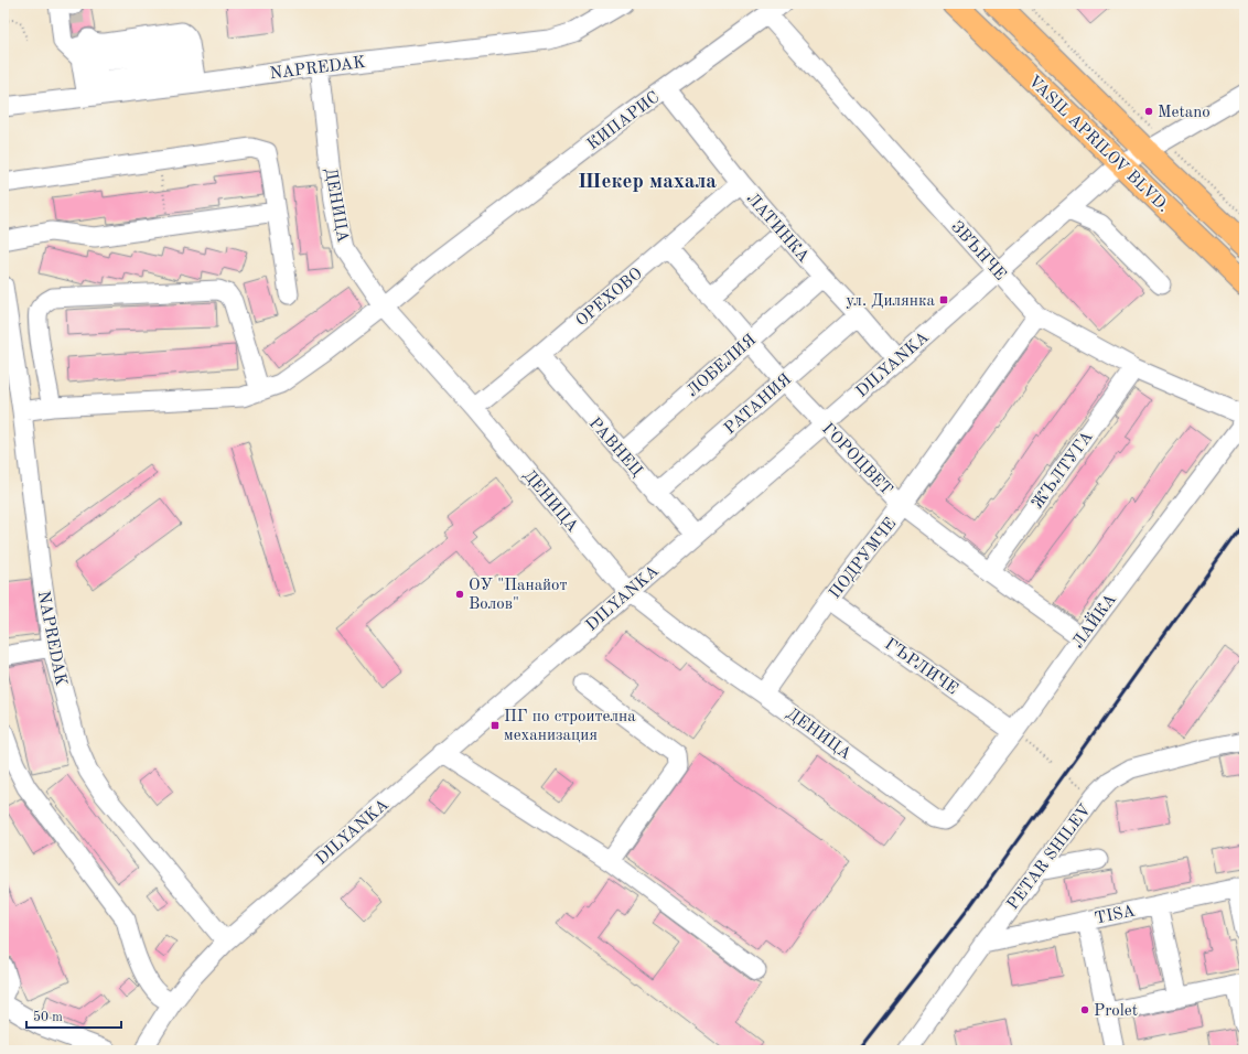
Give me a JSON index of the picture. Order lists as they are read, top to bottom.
{
  "streets": {
    "main road": ["VASIL APRILOV BLVD."],
    "street": [
      "NAPREDAK",
      "КИПАРИС",
      "ДЕНИЦА",
      "ЛАТИНКА",
      "ЗВЪНЧЕ",
      "ОРЕХОВО",
      "DILYANKA",
      "ЛОБЕЛИЯ",
      "РАТАНИЯ",
      "РАВНЕЦ",
      "ГОРОЦВЕТ",
      "ЖЪЛТУГА",
      "ПОДРУМЧЕ",
      "ЛАЙКА",
      "ГЪРЛИЧЕ",
      "PETAR SHILEV",
      "TISA"
    ]
  },
  "crossings": [
    ["NAPREDAK", "КИПАРИС"],
    ["NAPREDAK", "ДЕНИЦА"],
    ["NAPREDAK", "DILYANKA"],
    ["КИПАРИС", "ДЕНИЦА"],
    ["КИПАРИС", "ЛАТИНКА"],
    ["КИПАРИС", "ЗВЪНЧЕ"],
    ["VASIL APRILOV BLVD.", "DILYANKA"],
    ["ДЕНИЦА", "ОРЕХОВО"],
    ["ДЕНИЦА", "DILYANKA"],
    ["ДЕНИЦА", "ПОДРУМЧЕ"],
    ["ДЕНИЦА", "ЛАЙКА"],
    ["ЛАТИНКА", "ОРЕХОВО"],
    ["ЛАТИНКА", "DILYANKA"],
    ["ЛАТИНКА", "ЛОБЕЛИЯ"],
    ["ЛАТИНКА", "РАТАНИЯ"],
    ["ЗВЪНЧЕ", "DILYANKA"],
    ["ЗВЪНЧЕ", "ЖЪЛТУГА"],
    ["ЗВЪНЧЕ", "ПОДРУМЧЕ"],
    ["ОРЕХОВО", "РАВНЕЦ"],
    ["ОРЕХОВО", "ГОРОЦВЕТ"],
    ["DILYANKA", "РАВНЕЦ"],
    ["DILYANKA", "ГОРОЦВЕТ"],
    ["ЛОБЕЛИЯ", "РАВНЕЦ"],
    ["ЛОБЕЛИЯ", "ГОРОЦВЕТ"],
    ["РАТАНИЯ", "РАВНЕЦ"],
    ["РАТАНИЯ", "ГОРОЦВЕТ"],
    ["ГОРОЦВЕТ", "ЖЪЛТУГА"],
    ["ГОРОЦВЕТ", "ПОДРУМЧЕ"],
    ["ГОРОЦВЕТ", "ЛАЙКА"],
    ["ПОДРУМЧЕ", "ГЪРЛИЧЕ"],
    ["ЛАЙКА", "ГЪРЛИЧЕ"],
    ["PETAR SHILEV", "TISA"]
  ],
  "districts": ["Шекер махала"],
  "places": {
    "other": ["Metano", "ОУ \"Панайот Волов\"", "Prolet"],
    "transit": ["ул. Дилянка", "ПГ по строителна механизация"]
  },
  "scale_bar": "50 m"
}
